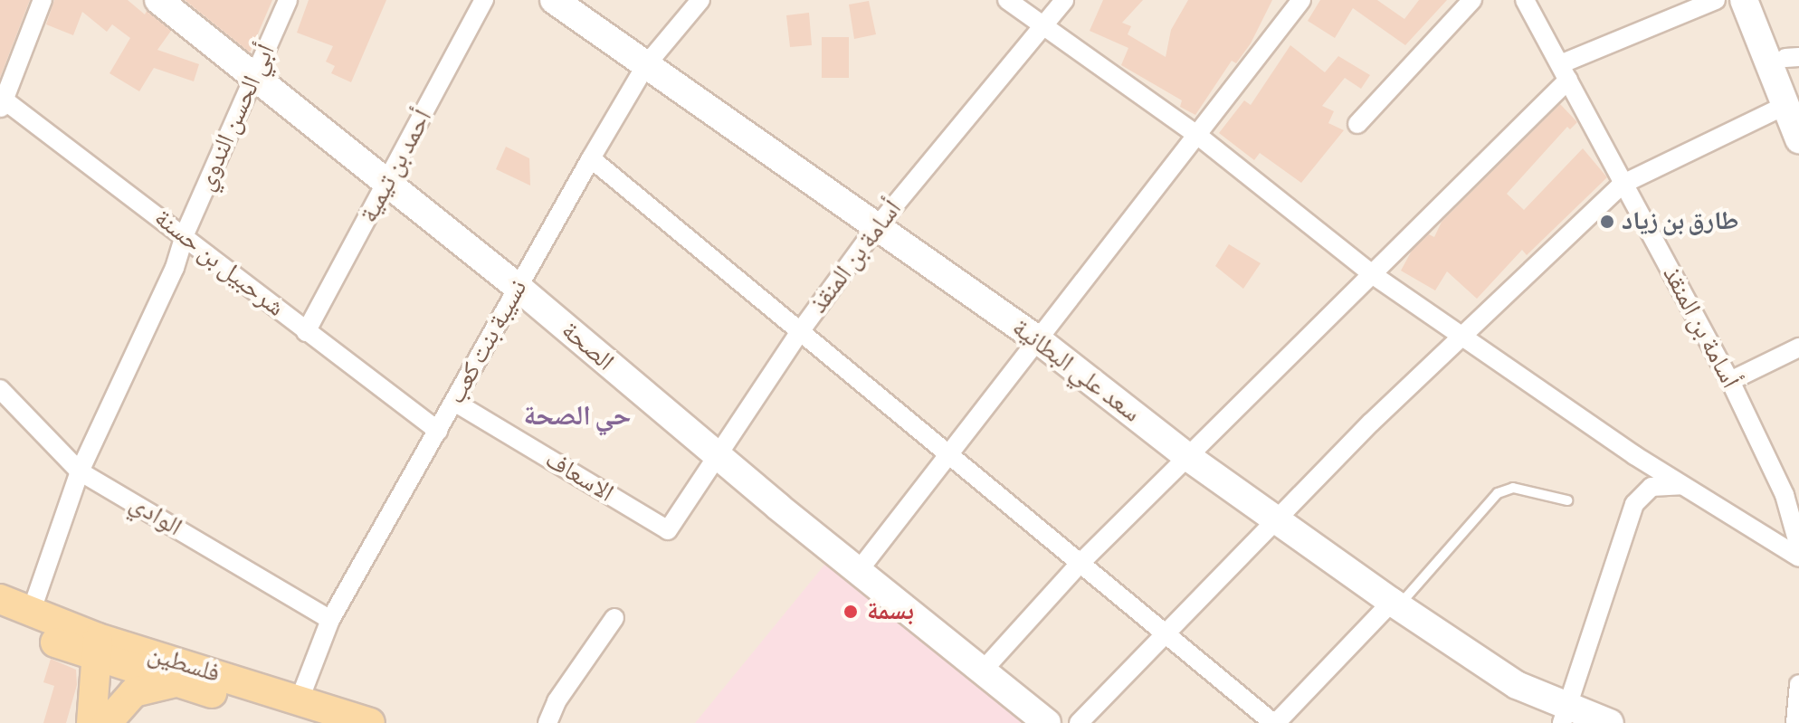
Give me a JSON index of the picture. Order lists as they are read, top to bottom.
{
  "streets": {
    "main road": ["الصحة", "سعد علي البطانية", "فلسطين"],
    "street": [
      "أبي الحسن الندوي",
      "أحمد بن تيمية",
      "أسامة بن المنقذ",
      "شرحبيل بن حسنة",
      "نسيبة بنت كعب",
      "الاسعاف",
      "الوادي"
    ]
  },
  "crossings": [
    ["أبي الحسن الندوي", "شرحبيل بن حسنة"],
    ["أبي الحسن الندوي", "الصحة"],
    ["أبي الحسن الندوي", "الوادي"],
    ["أبي الحسن الندوي", "فلسطين"],
    ["أحمد بن تيمية", "شرحبيل بن حسنة"],
    ["أحمد بن تيمية", "الصحة"],
    ["أسامة بن المنقذ", "الصحة"],
    ["أسامة بن المنقذ", "سعد علي البطانية"],
    ["أسامة بن المنقذ", "الاسعاف"],
    ["شرحبيل بن حسنة", "نسيبة بنت كعب"],
    ["نسيبة بنت كعب", "الصحة"],
    ["نسيبة بنت كعب", "سعد علي البطانية"],
    ["نسيبة بنت كعب", "الاسعاف"],
    ["نسيبة بنت كعب", "الوادي"],
    ["نسيبة بنت كعب", "فلسطين"]
  ],
  "districts": ["حي الصحة"],
  "places": ["طارق بن زياد", "بسمة"]
}
